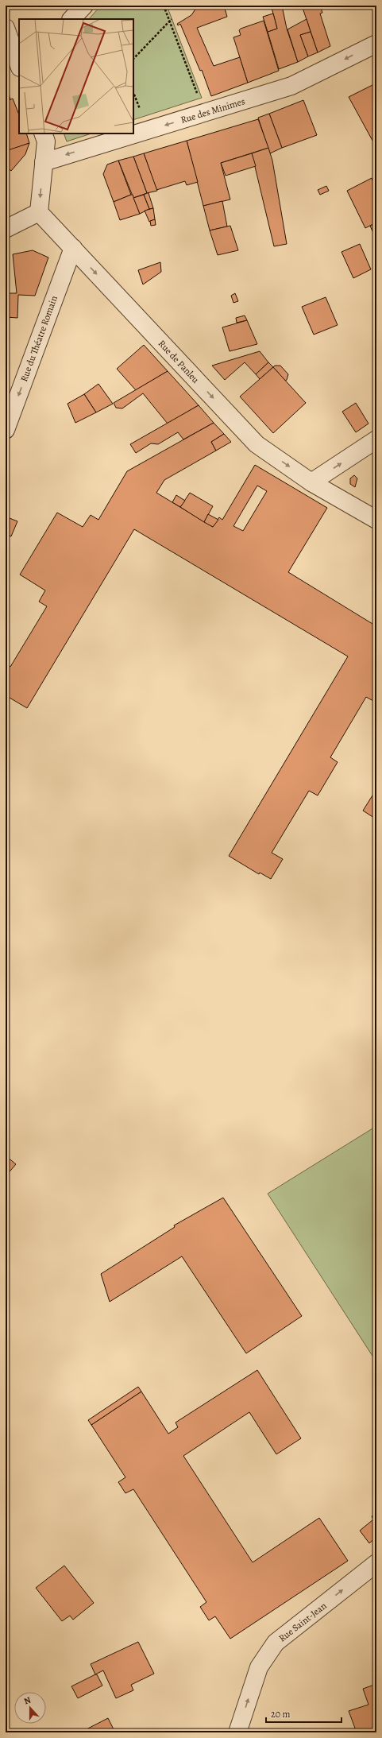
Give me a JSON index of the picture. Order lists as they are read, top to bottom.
{
  "streets": {
    "street": [
      "Rue des Minimes",
      "Rue du Théatre Romain",
      "Rue de Panleu",
      "Rue Saint-Jean"
    ]
  },
  "crossings": [
    ["Rue du Théatre Romain", "Rue de Panleu"]
  ],
  "one_way": [
    "Rue des Minimes",
    "Rue du Théatre Romain",
    "Rue de Panleu",
    "Rue Saint-Jean"
  ],
  "scale_bar": "20 m",
  "north": "top"
}
